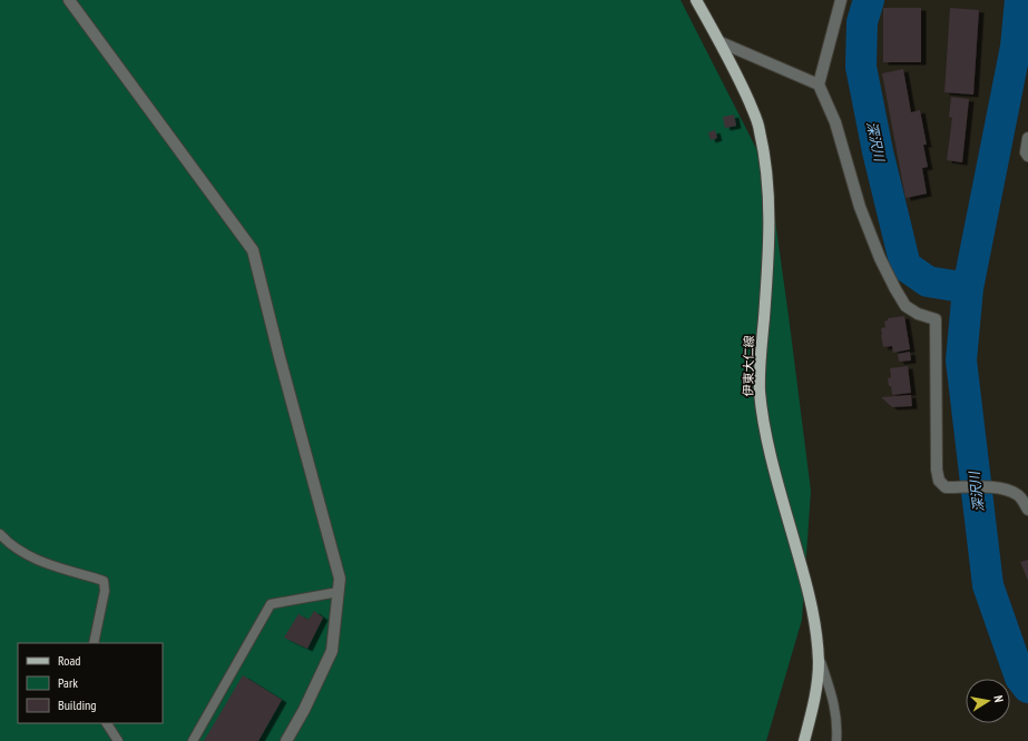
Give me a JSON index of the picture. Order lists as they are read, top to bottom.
{
  "streets": {
    "main road": ["伊東大仁線"]
  },
  "water": ["深沢川"],
  "legend": ["Road", "Park", "Building"],
  "north": "right"
}
